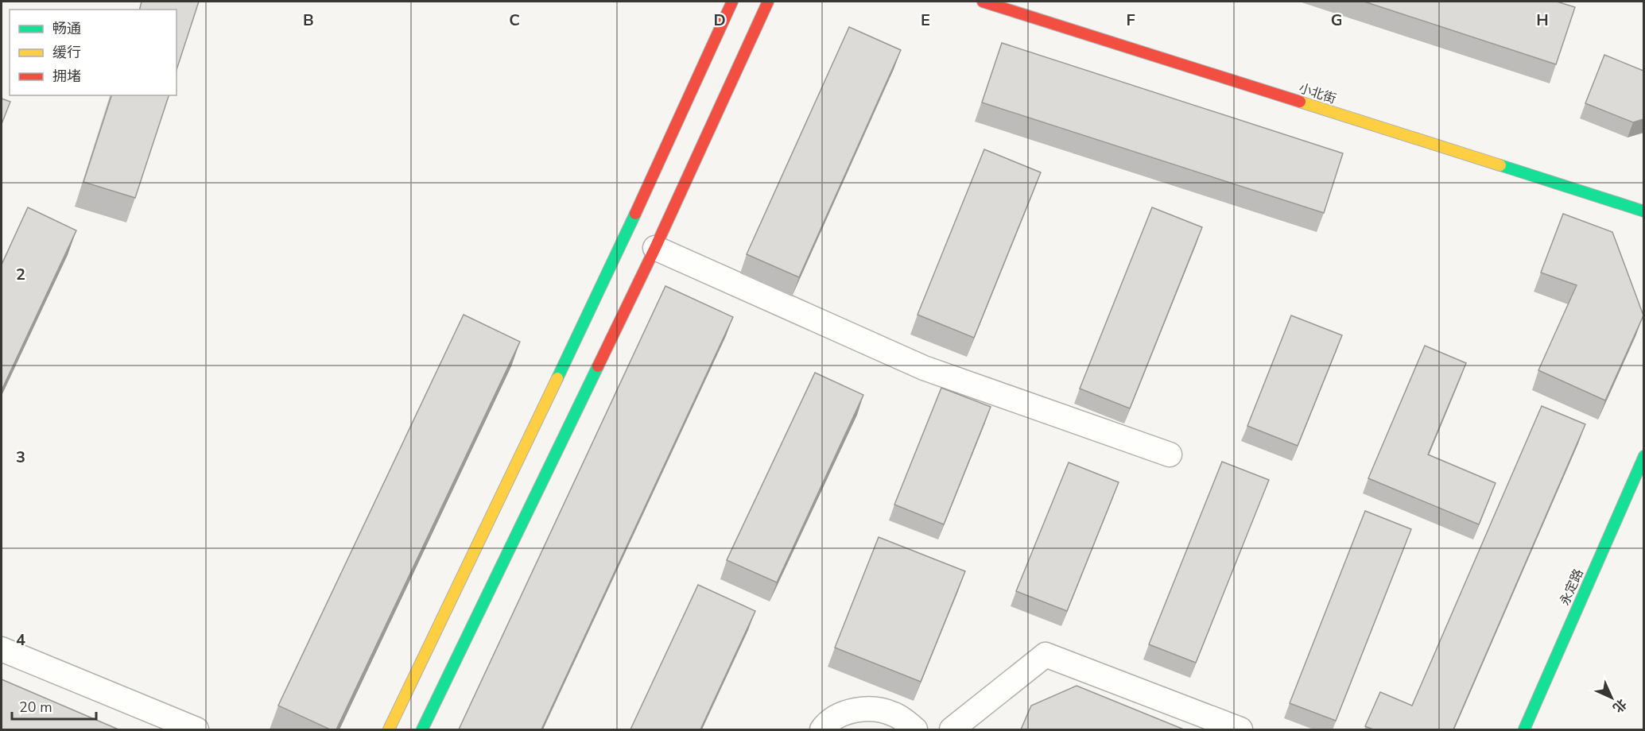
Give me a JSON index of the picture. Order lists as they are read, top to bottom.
{
  "streets": {
    "street": ["小北街", "永定路"]
  },
  "legend": ["畅通", "缓行", "拥堵"],
  "scale_bar": "20 m",
  "north": "bottom right",
  "grid": {
    "columns": [
      "B",
      "C",
      "D",
      "E",
      "F",
      "G",
      "H"
    ],
    "rows": ["2", "3", "4"]
  }
}
